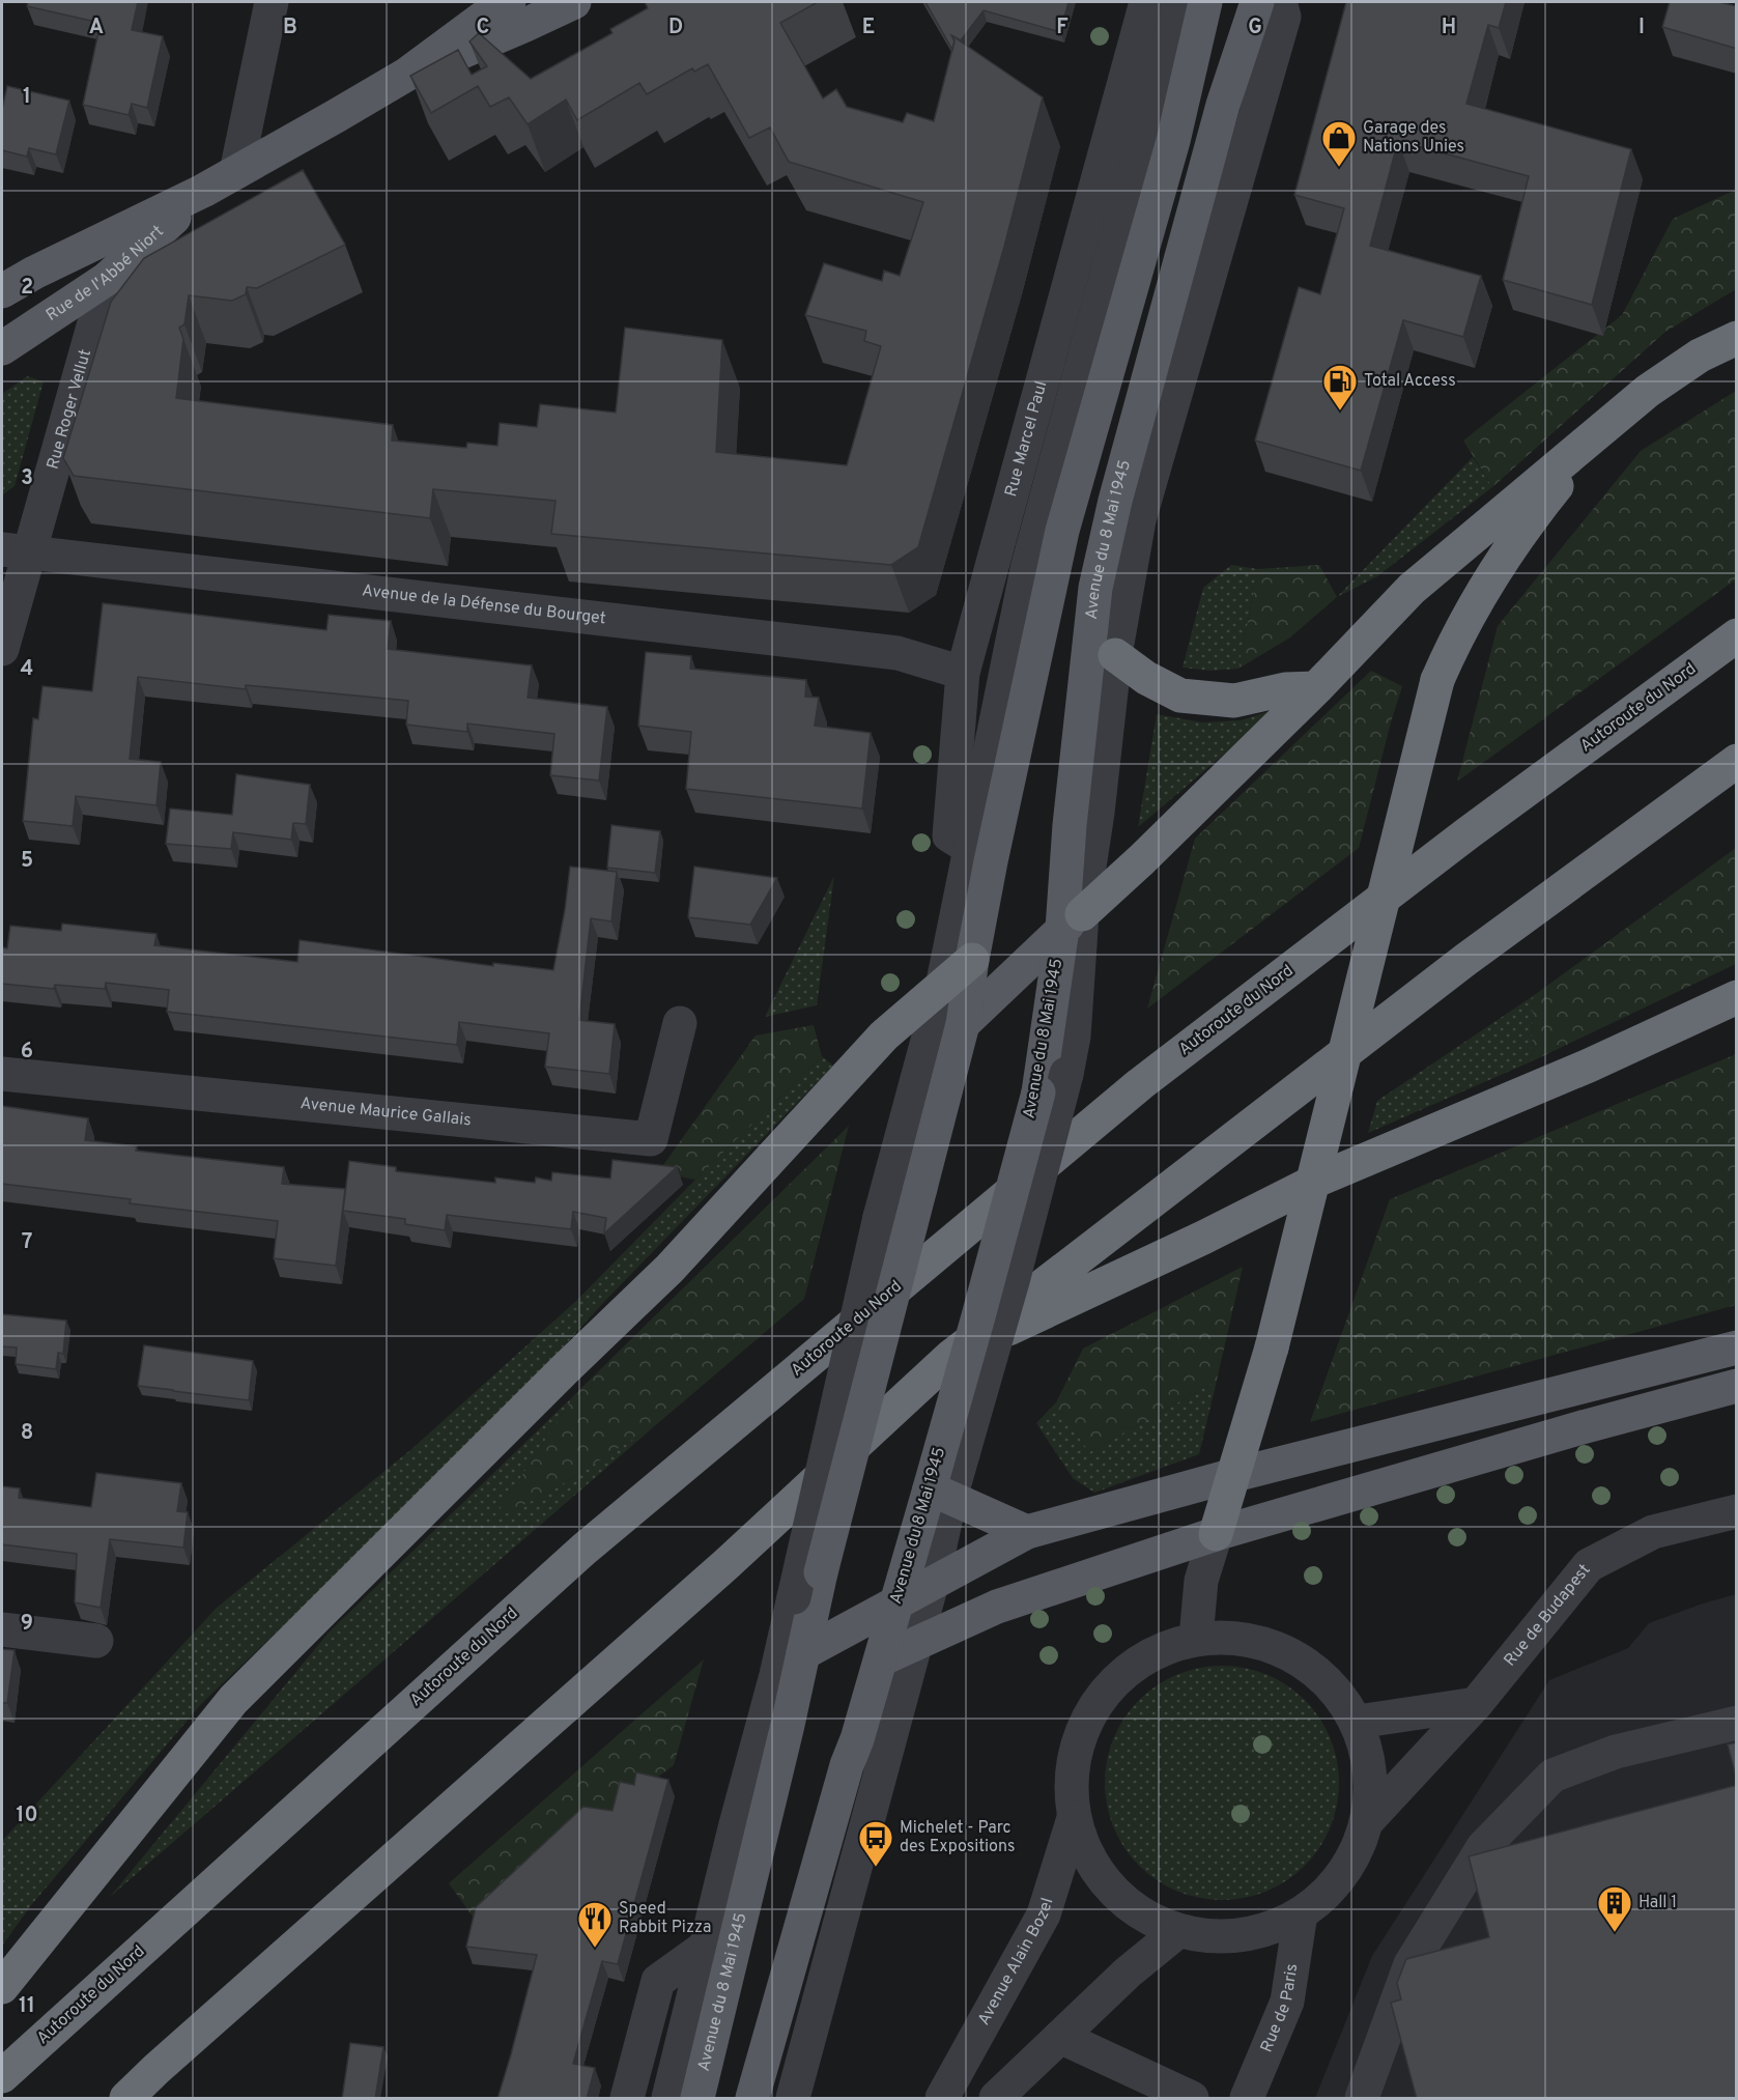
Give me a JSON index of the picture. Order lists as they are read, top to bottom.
{
  "streets": {
    "highway": ["Autoroute du Nord"],
    "main road": ["Rue de l'Abbé Niort", "Avenue du 8 Mai 1945"],
    "street": [
      "Rue Roger Vellut",
      "Rue Marcel Paul",
      "Avenue de la Défense du Bourget",
      "Avenue Maurice Gallais",
      "Rue de Budapest",
      "Avenue Alain Bozel",
      "Rue de Paris"
    ]
  },
  "crossings": [
    ["Rue de l'Abbé Niort", "Rue Roger Vellut"],
    ["Rue Roger Vellut", "Avenue de la Défense du Bourget"],
    ["Rue Marcel Paul", "Avenue du 8 Mai 1945"],
    ["Rue Marcel Paul", "Avenue de la Défense du Bourget"]
  ],
  "places": {
    "shop": ["Garage des Nations Unies"],
    "fuel station": ["Total Access"],
    "bus stop": ["Michelet - Parc des Expositions"],
    "building": ["Hall 1"],
    "restaurant": ["Speed Rabbit Pizza"]
  },
  "grid": {
    "columns": [
      "A",
      "B",
      "C",
      "D",
      "E",
      "F",
      "G",
      "H",
      "I"
    ],
    "rows": [
      "1",
      "2",
      "3",
      "4",
      "5",
      "6",
      "7",
      "8",
      "9",
      "10",
      "11"
    ]
  }
}
